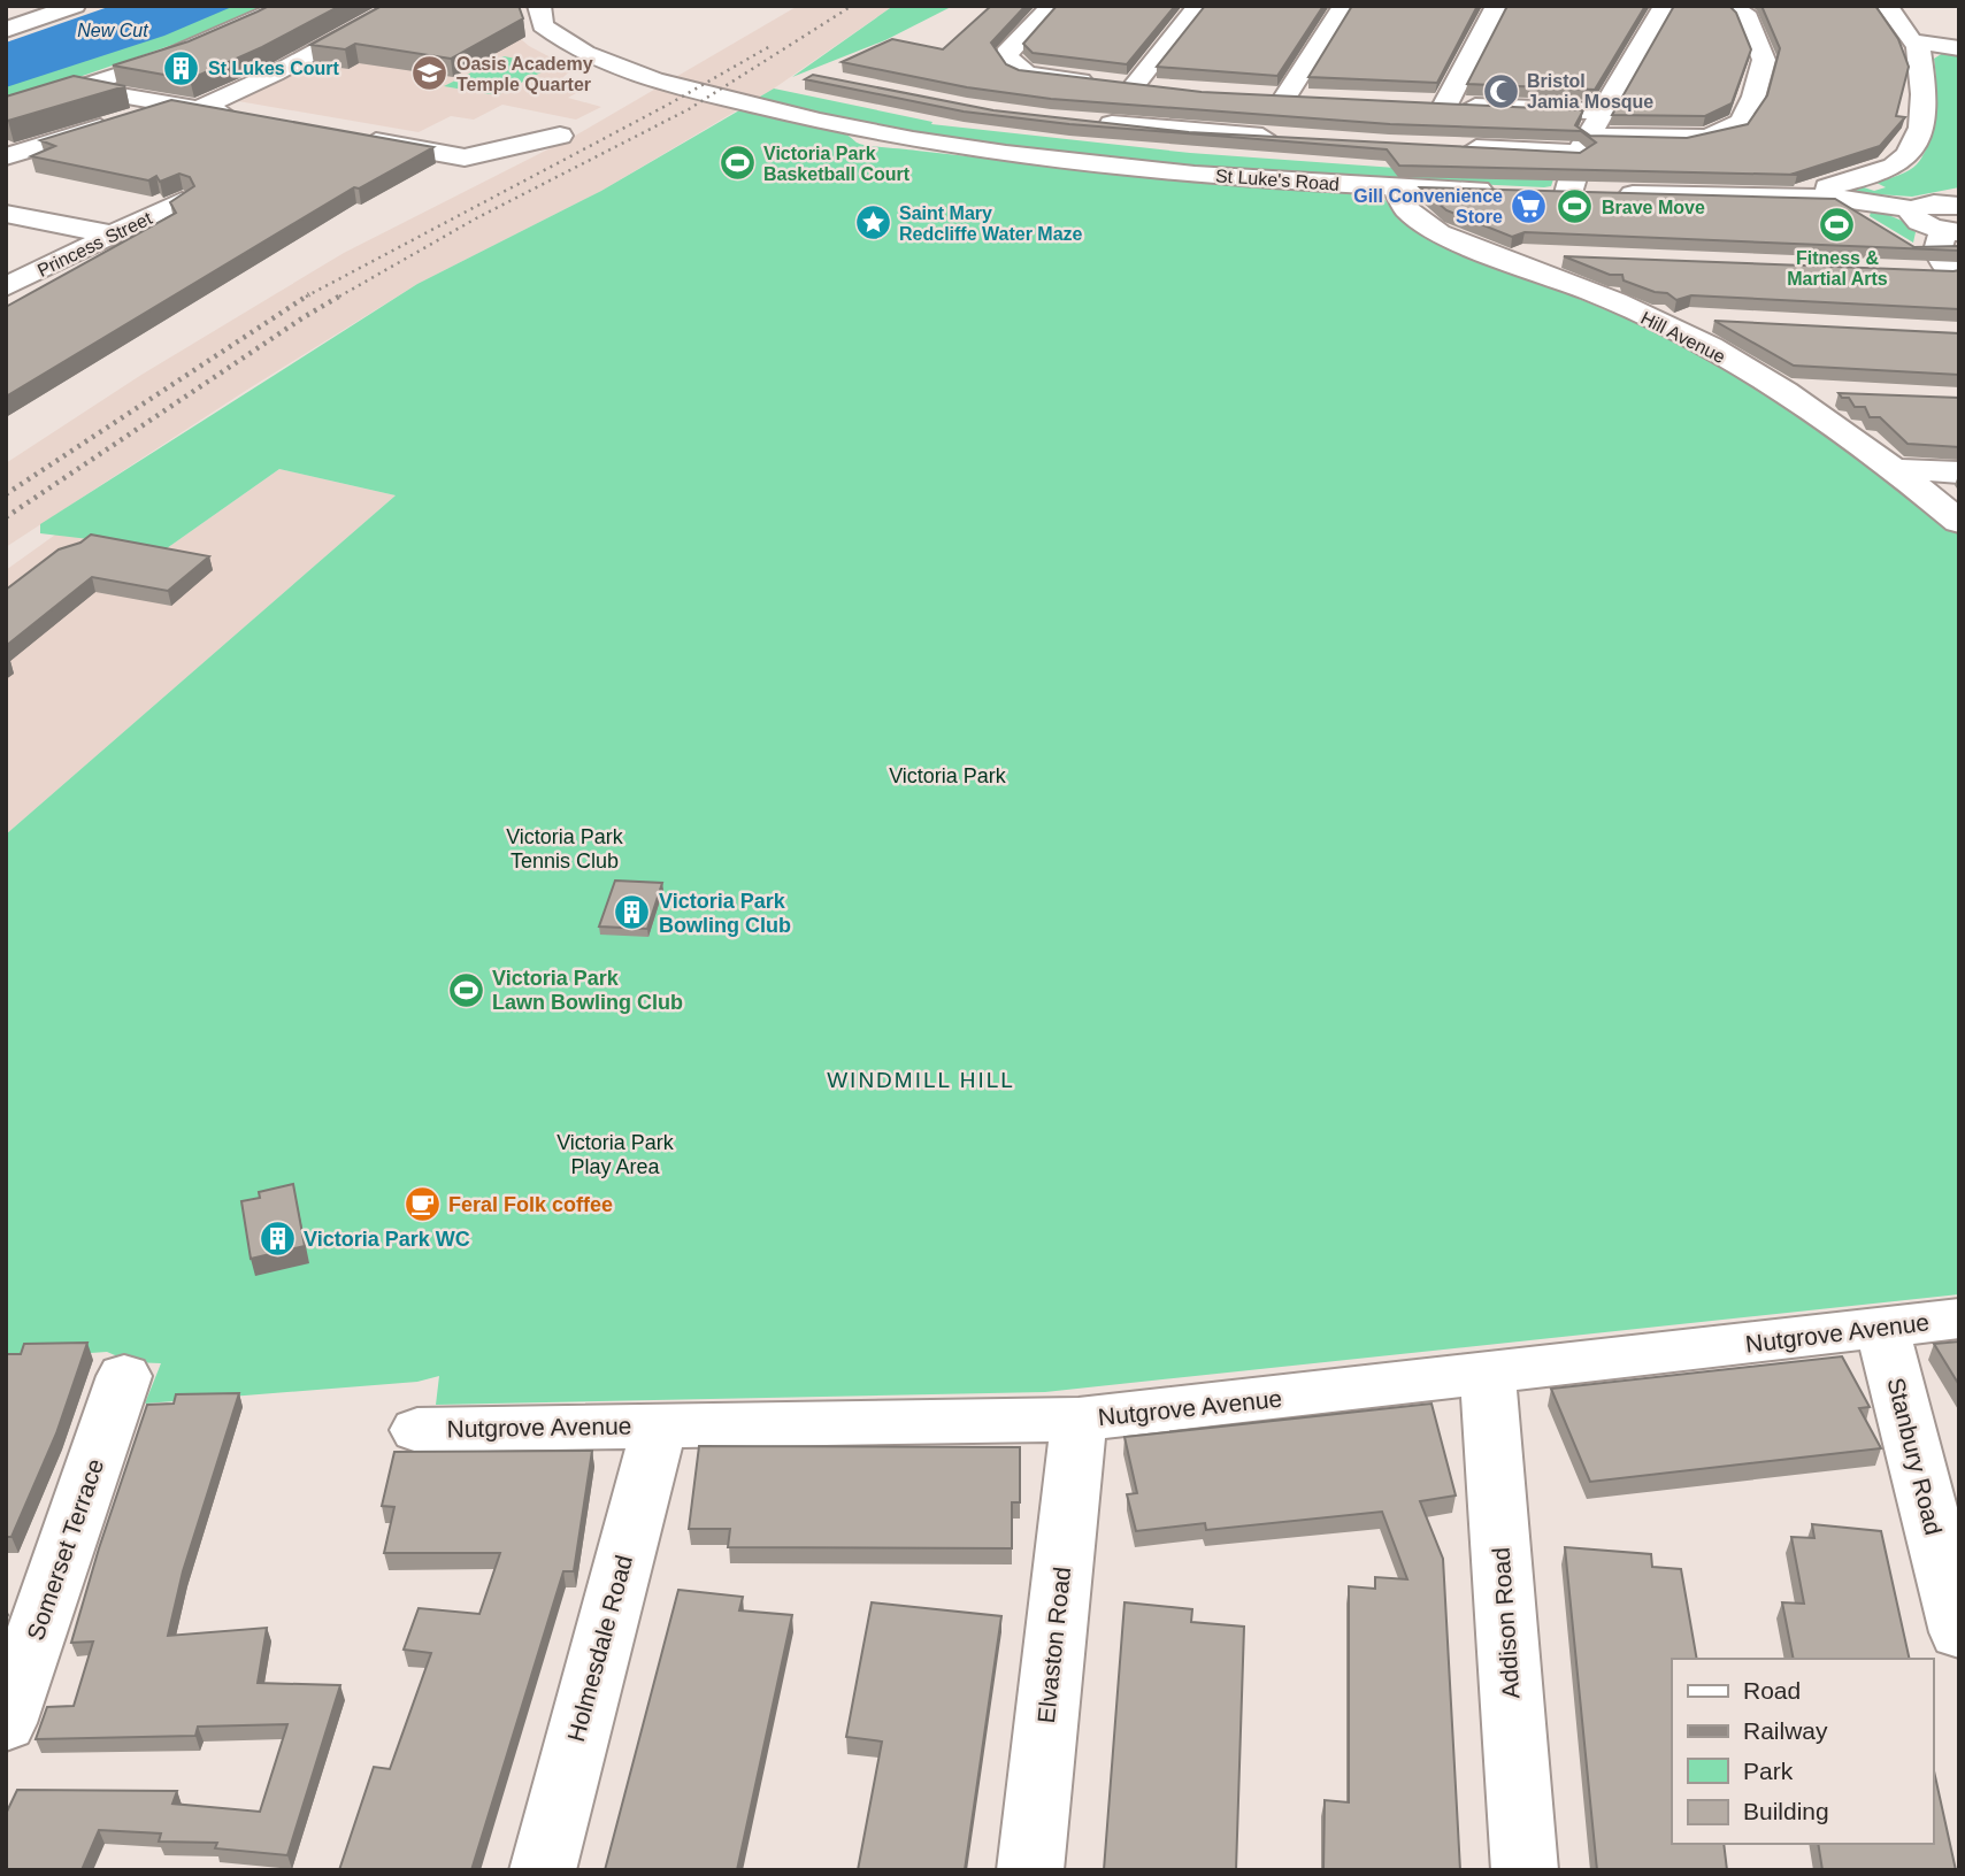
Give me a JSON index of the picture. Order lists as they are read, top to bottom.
{
  "streets": {
    "main road": [
      "St Luke's Road",
      "Princess Street",
      "Hill Avenue",
      "Nutgrove Avenue",
      "Stanbury Road",
      "Somerset Terrace",
      "Addison Road",
      "Elvaston Road",
      "Holmesdale Road"
    ]
  },
  "crossings": [
    ["St Luke's Road", "Hill Avenue"],
    ["Nutgrove Avenue", "Stanbury Road"],
    ["Nutgrove Avenue", "Addison Road"],
    ["Nutgrove Avenue", "Elvaston Road"],
    ["Nutgrove Avenue", "Holmesdale Road"]
  ],
  "districts": ["WINDMILL HILL"],
  "water": ["New Cut"],
  "parks": ["Victoria Park", "Victoria Park Tennis Club", "Victoria Park Play Area"],
  "places": {
    "building": ["St Lukes Court", "Victoria Park Bowling Club", "Victoria Park WC"],
    "school or university": ["Oasis Academy Temple Quarter"],
    "mosque": ["Bristol Jamia Mosque"],
    "sports": [
      "Victoria Park Basketball Court",
      "Brave Move",
      "Fitness & Martial Arts",
      "Victoria Park Lawn Bowling Club"
    ],
    "supermarket": ["Gill Convenience Store"],
    "place": ["Saint Mary Redcliffe Water Maze"],
    "cafe": ["Feral Folk coffee"]
  },
  "legend": [
    "Road",
    "Railway",
    "Park",
    "Building"
  ]
}
